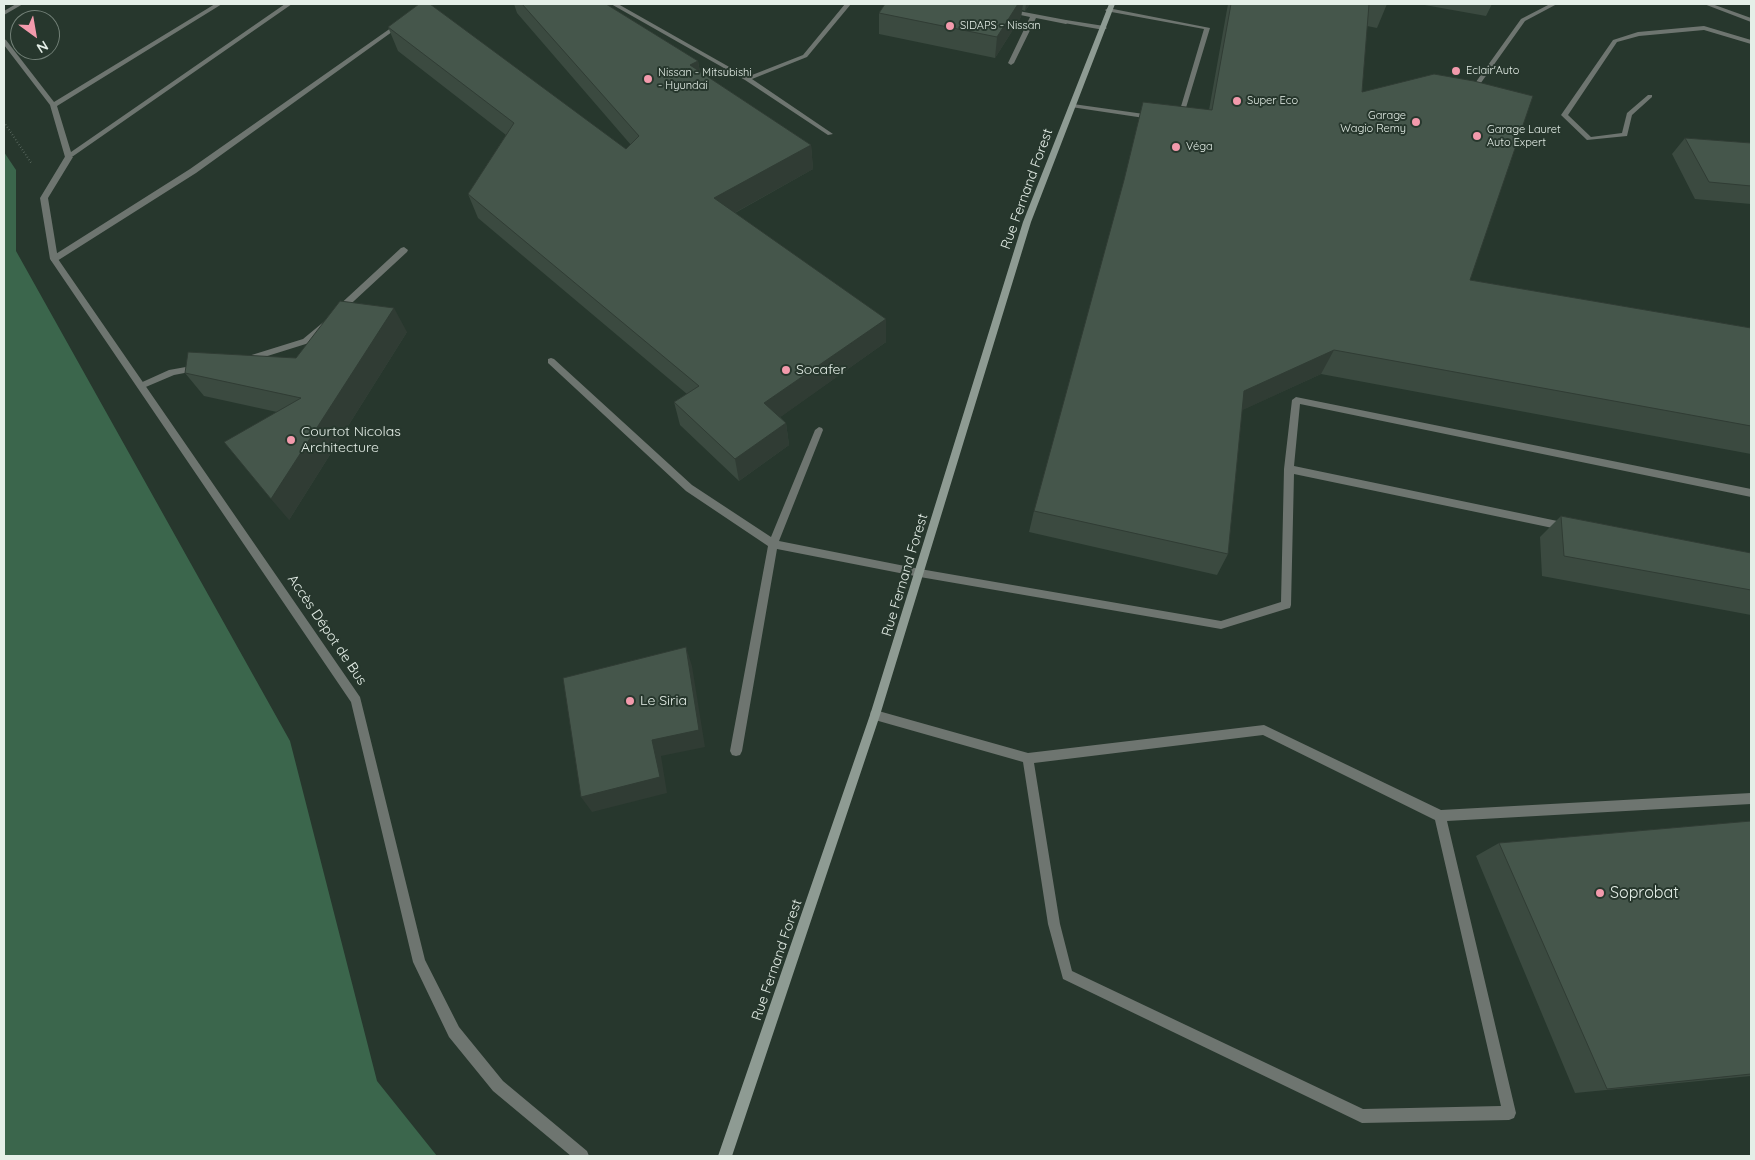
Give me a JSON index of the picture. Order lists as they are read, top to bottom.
{
  "streets": {
    "street": ["Rue Fernand Forest", "Accès Dépot de Bus"]
  },
  "places": [
    "SIDAPS - Nissan",
    "Eclair'Auto",
    "Nissan - Mitsubishi - Hyundai",
    "Super Eco",
    "Garage Wagio Remy",
    "Garage Lauret Auto Expert",
    "Véga",
    "Socafer",
    "Courtot Nicolas Architecture",
    "Le Siria",
    "Soprobat"
  ],
  "north": "bottom right"
}
